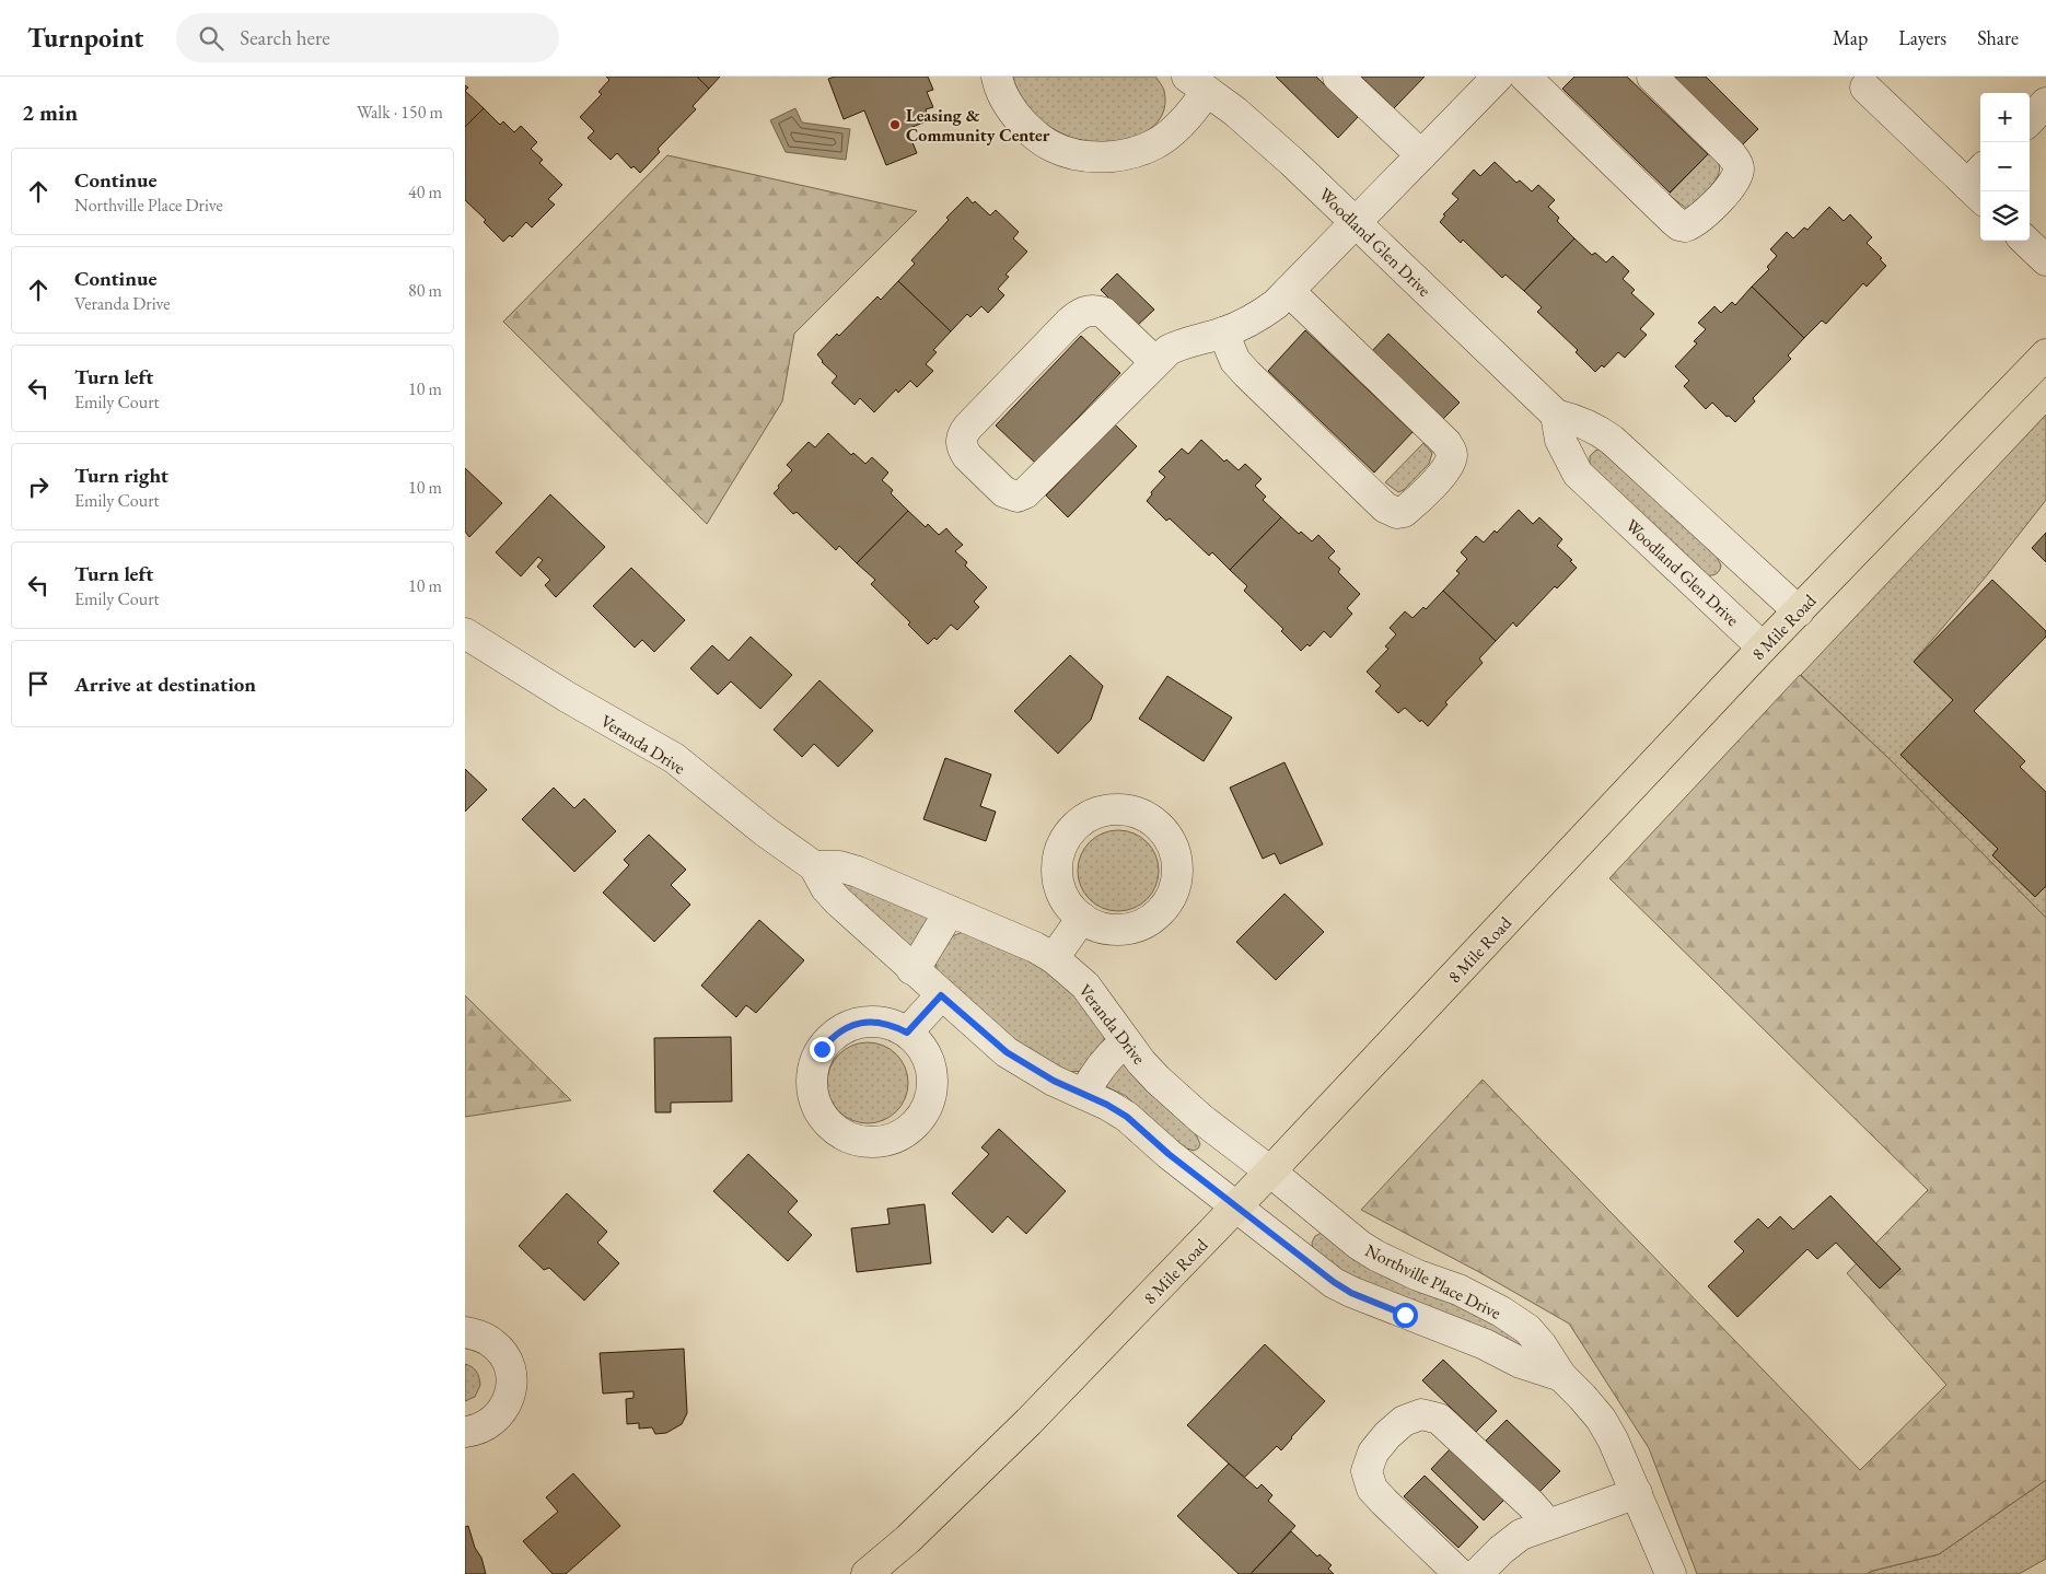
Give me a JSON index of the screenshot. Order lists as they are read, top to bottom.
{
  "streets": {
    "main road": ["8 Mile Road"],
    "street": ["Woodland Glen Drive", "Veranda Drive", "Northville Place Drive"]
  },
  "crossings": [
    ["Woodland Glen Drive", "8 Mile Road"],
    ["8 Mile Road", "Veranda Drive"],
    ["8 Mile Road", "Northville Place Drive"],
    ["Veranda Drive", "Northville Place Drive"]
  ],
  "places": ["Leasing & Community Center"],
  "page": {
    "header": "Turnpoint",
    "search": "Search here",
    "nav": ["Map", "Layers", "Share"],
    "heading": ["2 min", "Walk · 150 m"],
    "map_buttons": ["+", "−"],
    "list": [
      ["Continue", "Northville Place Drive", "40 m"],
      ["Continue", "Veranda Drive", "80 m"],
      ["Turn left", "Emily Court", "10 m"],
      ["Turn right", "Emily Court", "10 m"],
      ["Turn left", "Emily Court", "10 m"],
      "Arrive at destination"
    ]
  }
}
